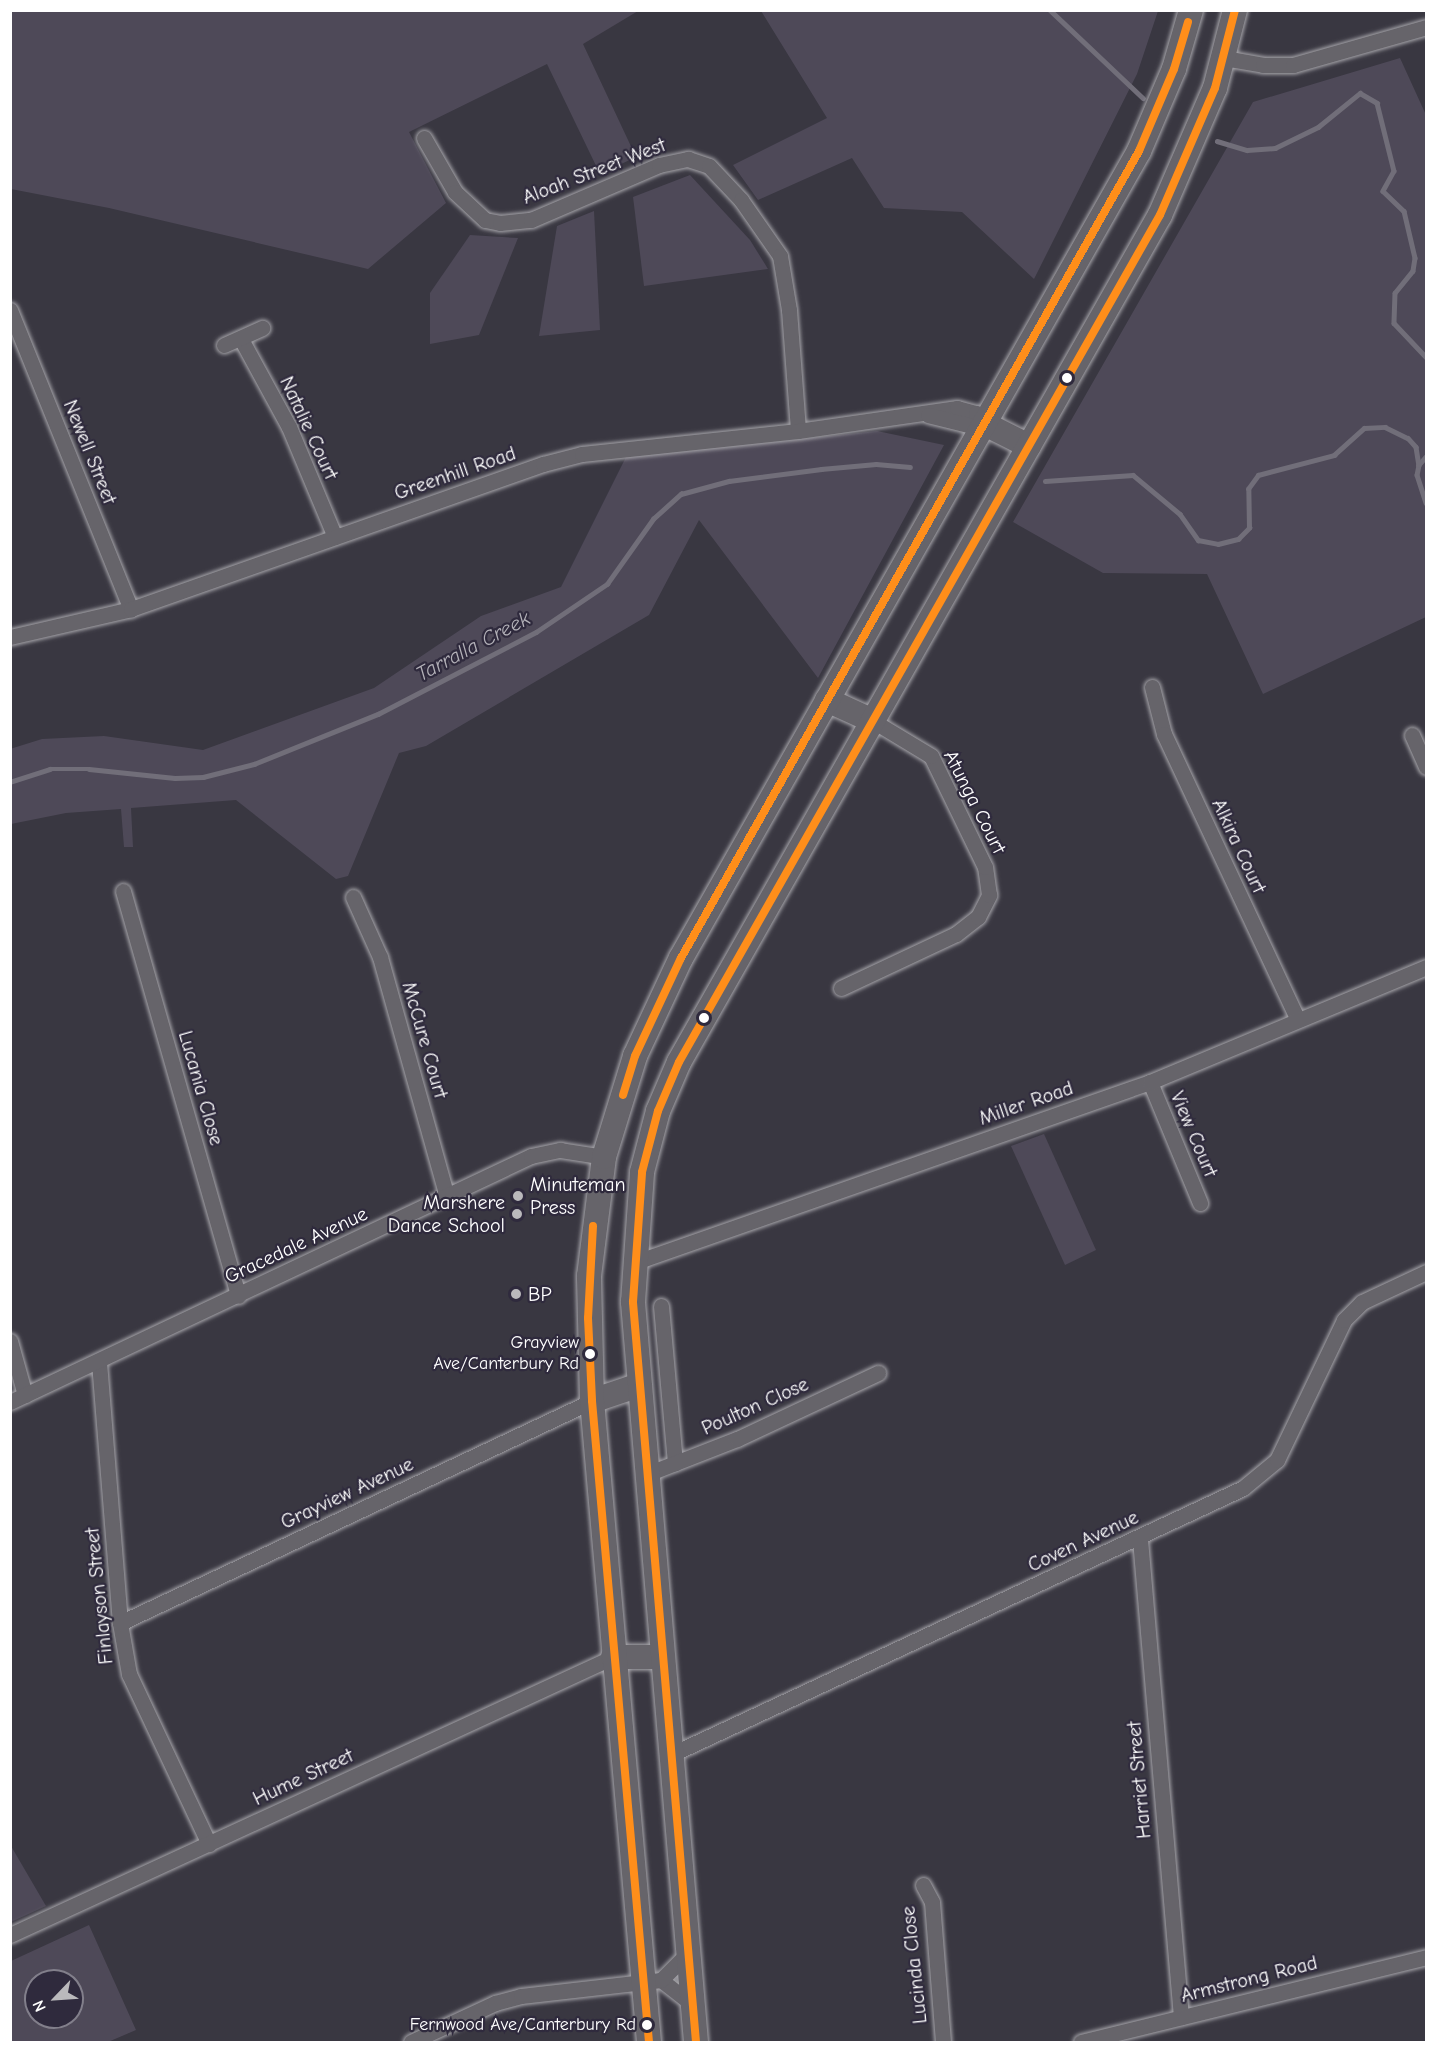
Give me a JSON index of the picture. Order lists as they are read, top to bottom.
{
  "streets": {
    "street": [
      "Aloah Street West",
      "Natalie Court",
      "Newell Street",
      "Greenhill Road",
      "Atunga Court",
      "Alkira Court",
      "McCure Court",
      "Lucania Close",
      "Miller Road",
      "View Court",
      "Gracedale Avenue",
      "Poulton Close",
      "Grayview Avenue",
      "Coven Avenue",
      "Finlayson Street",
      "Hume Street",
      "Harriet Street",
      "Lucinda Close",
      "Armstrong Road"
    ]
  },
  "crossings": [
    ["Aloah Street West", "Greenhill Road"],
    ["Natalie Court", "Greenhill Road"],
    ["Newell Street", "Greenhill Road"],
    ["Alkira Court", "Miller Road"],
    ["McCure Court", "Gracedale Avenue"],
    ["Lucania Close", "Gracedale Avenue"],
    ["Miller Road", "View Court"],
    ["Gracedale Avenue", "Finlayson Street"],
    ["Grayview Avenue", "Finlayson Street"],
    ["Coven Avenue", "Harriet Street"],
    ["Finlayson Street", "Hume Street"],
    ["Harriet Street", "Armstrong Road"]
  ],
  "water": ["Tarralla Creek"],
  "places": [
    "Minuteman Press",
    "Marshere Dance School",
    "BP",
    "Grayview Ave/Canterbury Rd",
    "Fernwood Ave/Canterbury Rd"
  ],
  "north": "bottom left"
}
